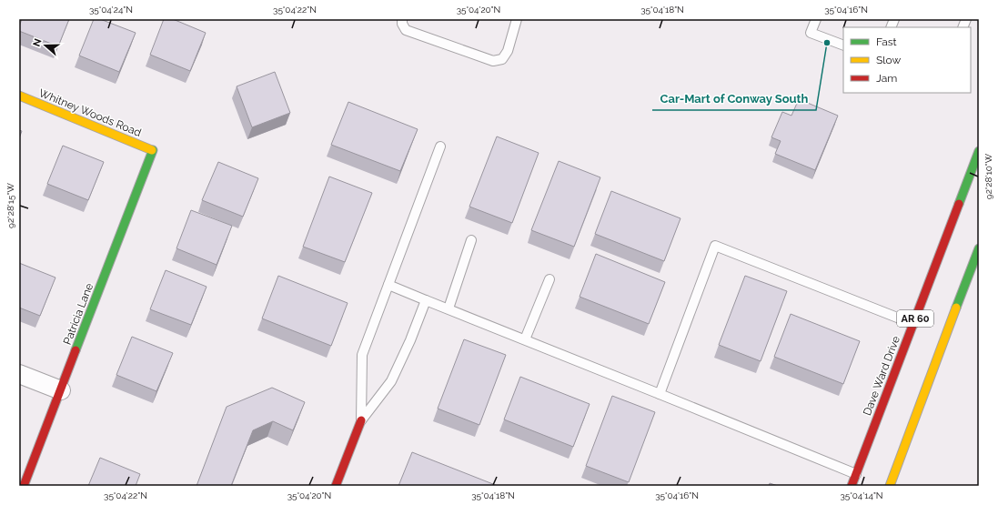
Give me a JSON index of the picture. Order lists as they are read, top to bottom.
{
  "streets": {
    "main road": [
      "Whitney Woods Road",
      "Patricia Lane",
      "AR 60",
      "Dave Ward Drive"
    ]
  },
  "crossings": [
    ["Whitney Woods Road", "Patricia Lane"]
  ],
  "places": ["Car-Mart of Conway South"],
  "legend": ["Fast", "Slow", "Jam"],
  "north": "left",
  "coordinates": [
    "35°04'24\"N",
    "35°04'22\"N",
    "35°04'20\"N",
    "35°04'18\"N",
    "35°04'16\"N",
    "92°28'10\"W",
    "92°28'15\"W",
    "35°04'14\"N"
  ]
}
